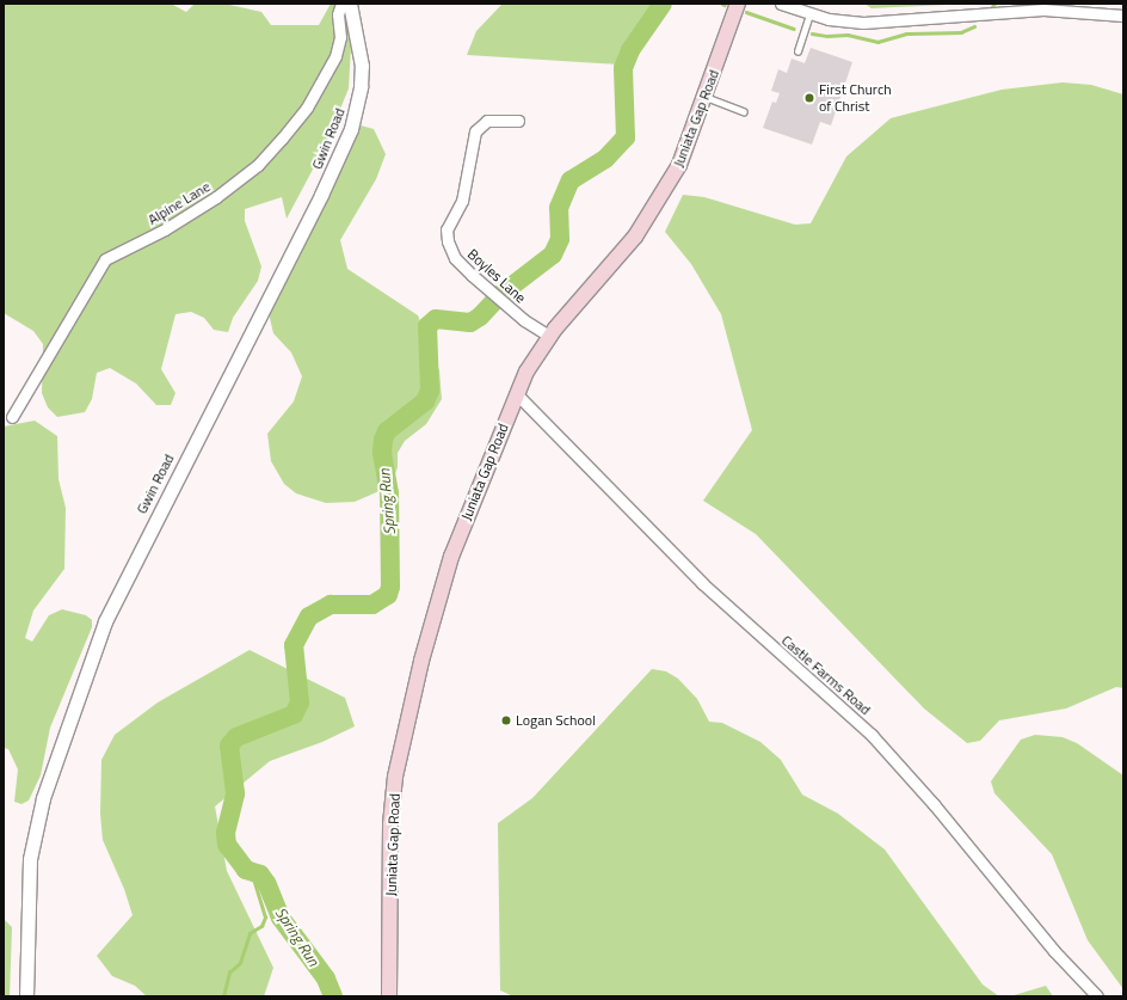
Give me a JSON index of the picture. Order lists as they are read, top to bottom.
{
  "streets": {
    "main road": ["Juniata Gap Road"],
    "street": [
      "Gwin Road",
      "Alpine Lane",
      "Boyles Lane",
      "Castle Farms Road"
    ]
  },
  "crossings": [
    ["Juniata Gap Road", "Boyles Lane"],
    ["Juniata Gap Road", "Castle Farms Road"]
  ],
  "water": ["Spring Run"],
  "places": ["First Church of Christ", "Logan School"]
}
